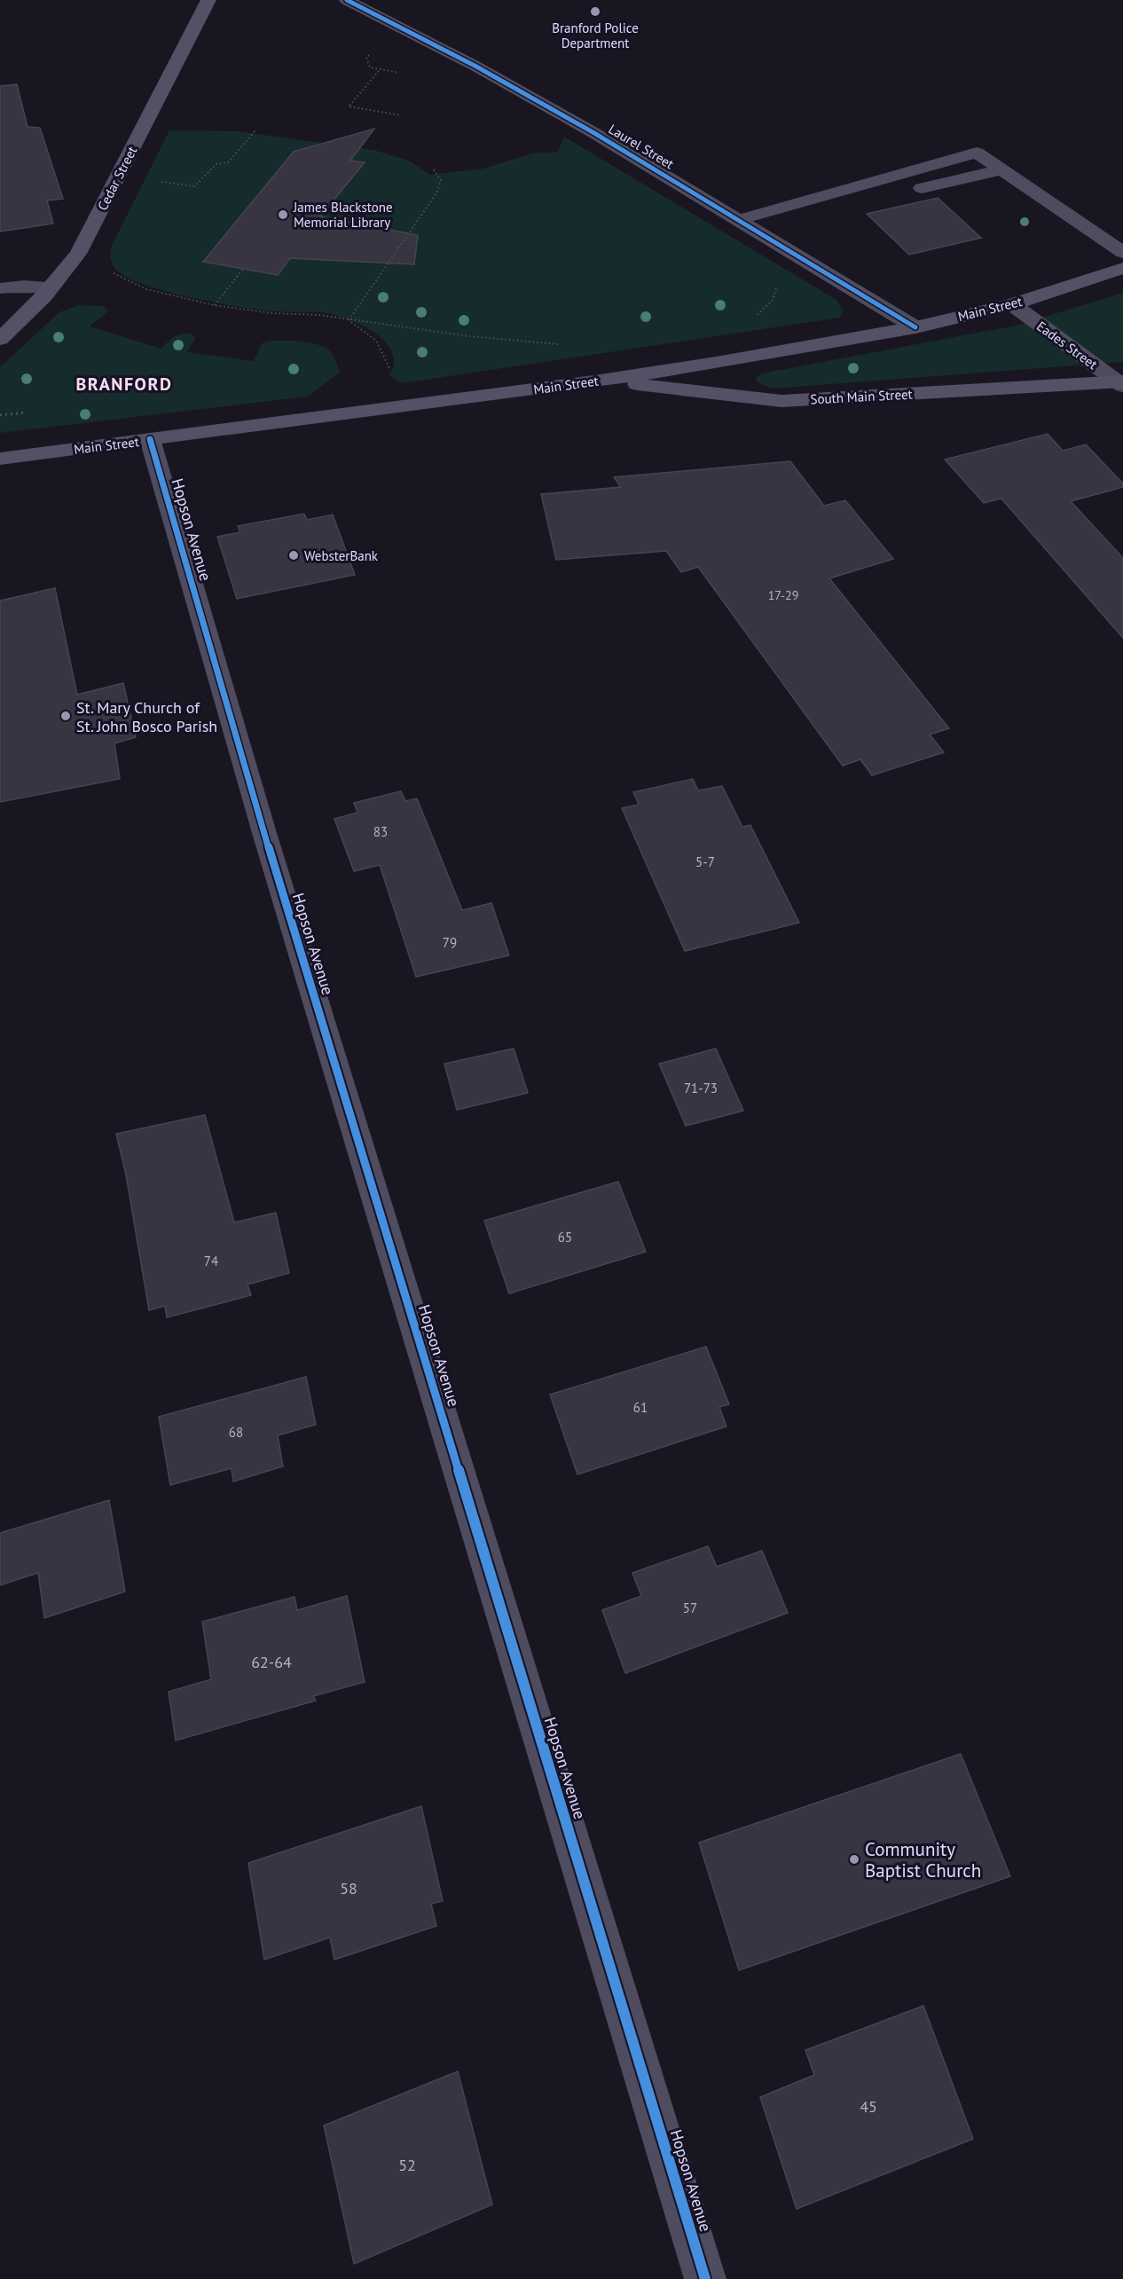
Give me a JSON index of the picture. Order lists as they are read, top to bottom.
{
  "streets": {
    "street": [
      "Laurel Street",
      "Cedar Street",
      "Main Street",
      "Eades Street",
      "South Main Street",
      "Hopson Avenue"
    ]
  },
  "crossings": [
    ["Laurel Street", "Main Street"],
    ["Main Street", "Eades Street"],
    ["Main Street", "South Main Street"],
    ["Main Street", "Hopson Avenue"],
    ["Eades Street", "South Main Street"]
  ],
  "districts": ["BRANFORD"],
  "places": [
    "Branford Police Department",
    "James Blackstone Memorial Library",
    "WebsterBank",
    "St. Mary Church of St. John Bosco Parish",
    "Community Baptist Church"
  ],
  "house_numbers": [
    "17-29",
    "83",
    "5-7",
    "79",
    "71-73",
    "65",
    "74",
    "61",
    "68",
    "57",
    "62-64",
    "58",
    "45",
    "52"
  ]
}
